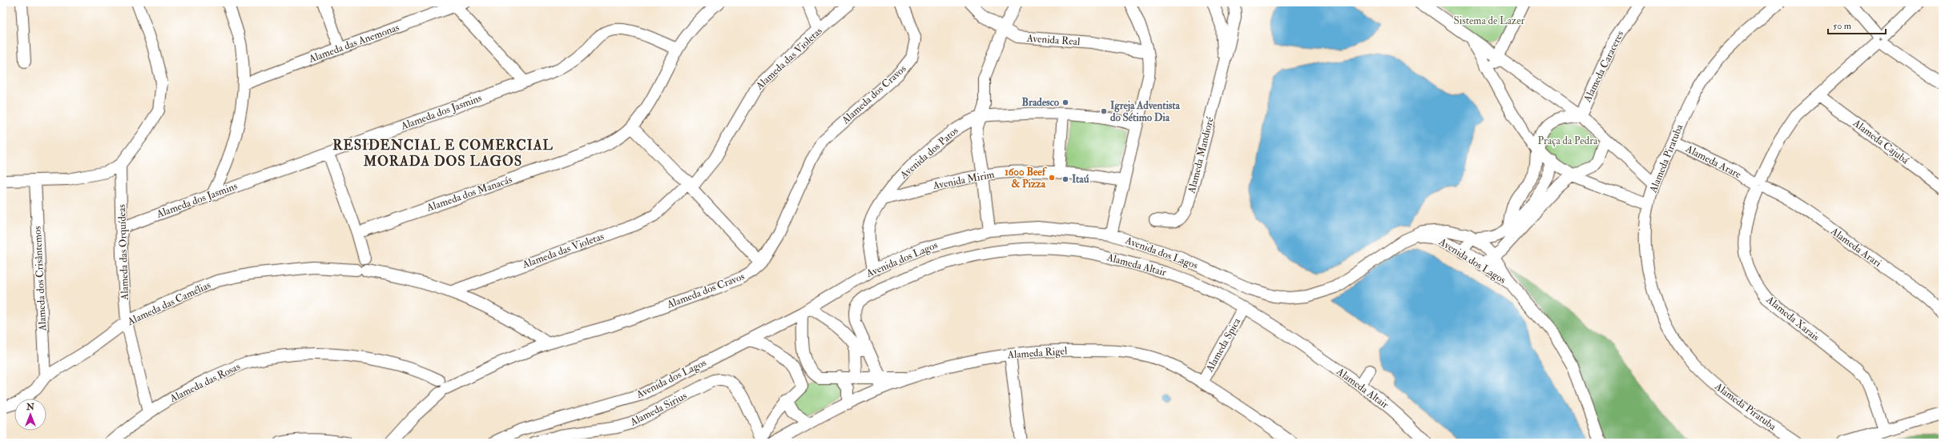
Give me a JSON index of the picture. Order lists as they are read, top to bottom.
{
  "streets": {
    "street": [
      "Avenida Real",
      "Alameda das Anemonas",
      "Alameda das Violetas",
      "Alameda Caraceres",
      "Alameda dos Cravos",
      "Alameda dos Jasmins",
      "Alameda Cajubá",
      "Avenida dos Patos",
      "Alameda Mandioré",
      "Alameda Piratuba",
      "Alameda Arare",
      "Avenida Mirim",
      "Alameda dos Manacás",
      "Alameda Arari",
      "Alameda das Orquídeas",
      "Avenida dos Lagos",
      "Alameda Altair",
      "Alameda dos Crisântemos",
      "Alameda das Camélias",
      "Alameda Xarais",
      "Alameda Spica",
      "Alameda Rigel",
      "Alameda das Rosas",
      "Alameda Sirius"
    ]
  },
  "crossings": [
    ["Alameda das Violetas", "Alameda das Camélias"],
    ["Alameda dos Cravos", "Alameda das Camélias"],
    ["Alameda dos Cravos", "Alameda das Rosas"],
    ["Alameda dos Jasmins", "Alameda dos Manacás"],
    ["Alameda dos Jasmins", "Alameda das Orquídeas"],
    ["Alameda Cajubá", "Alameda Xarais"],
    ["Avenida dos Patos", "Avenida Mirim"],
    ["Avenida dos Patos", "Avenida dos Lagos"],
    ["Alameda Piratuba", "Alameda Arare"],
    ["Alameda Arare", "Alameda Arari"],
    ["Alameda Arare", "Alameda Xarais"],
    ["Alameda Arari", "Alameda Xarais"],
    ["Alameda das Orquídeas", "Alameda das Camélias"],
    ["Alameda das Orquídeas", "Alameda das Rosas"],
    ["Alameda Altair", "Alameda Spica"],
    ["Alameda dos Crisântemos", "Alameda das Camélias"],
    ["Alameda Spica", "Alameda Rigel"]
  ],
  "districts": ["RESIDENCIAL E COMERCIAL MORADA DOS LAGOS"],
  "parks": ["Sistema de Lazer", "Praça da Pedra"],
  "places": [
    "Bradesco",
    "Igreja Adventista do Sétimo Dia",
    "1600 Beef & Pizza",
    "Itaú"
  ],
  "scale_bar": "50 m",
  "north": "top"
}
